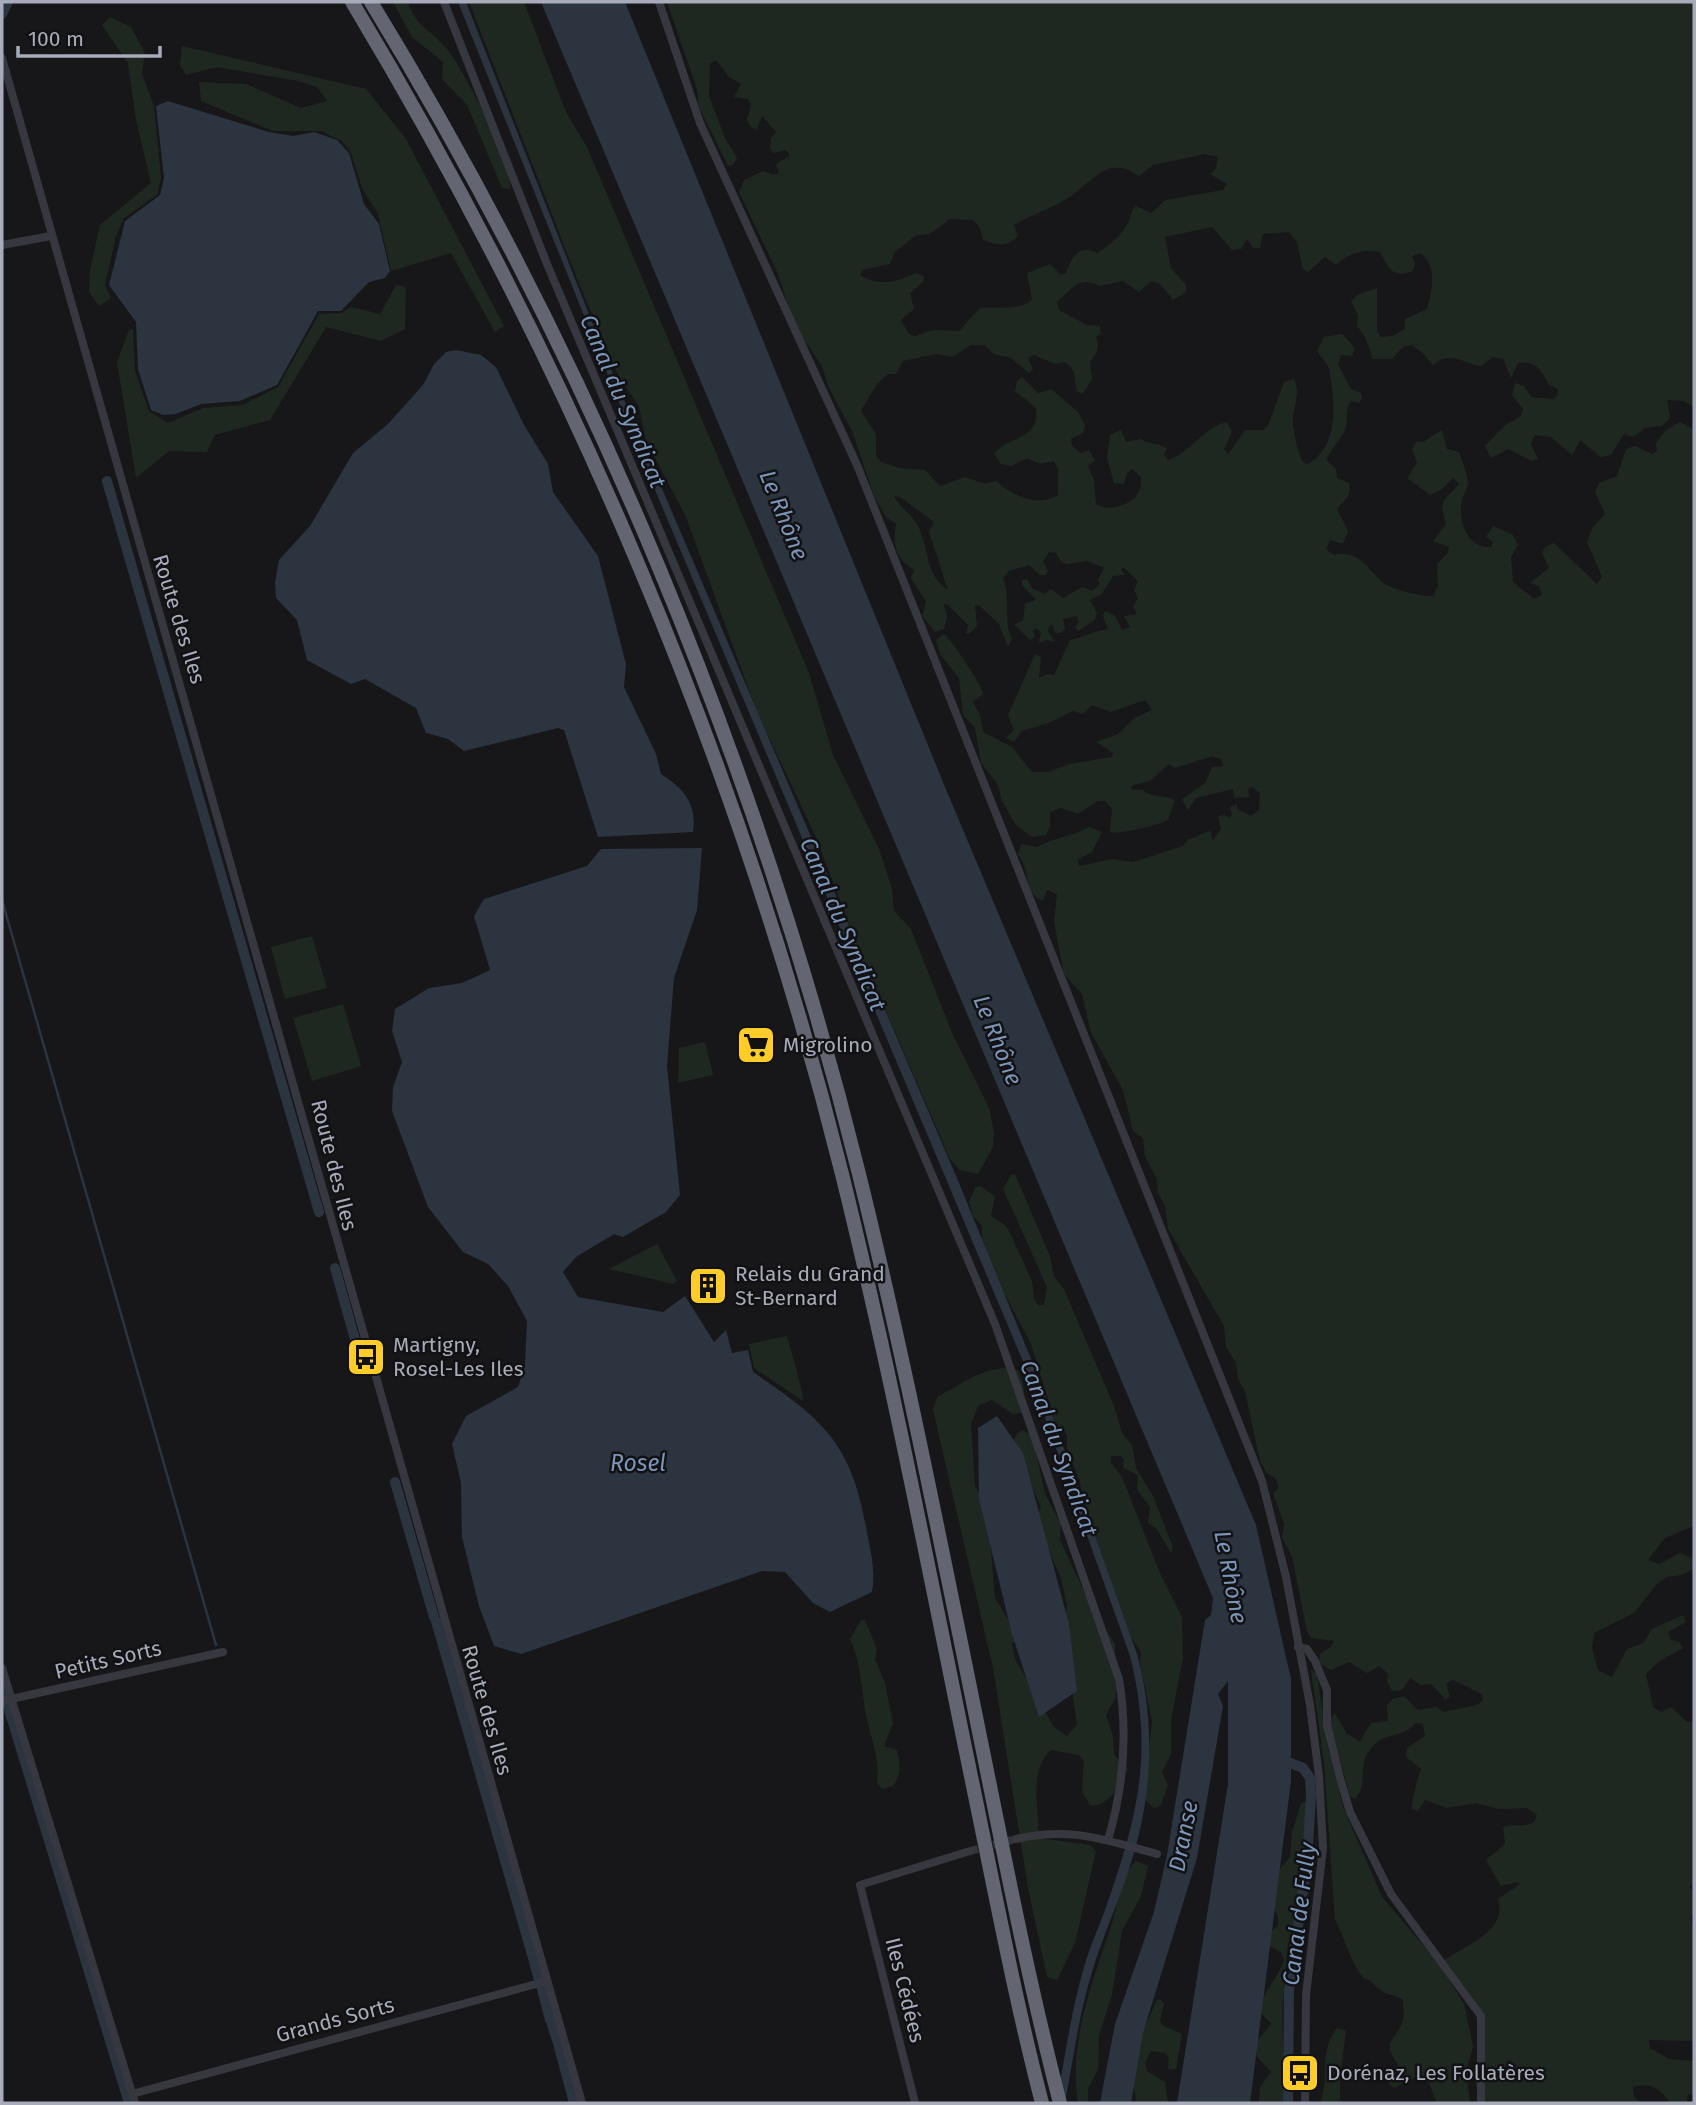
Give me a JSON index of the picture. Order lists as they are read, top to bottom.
{
  "streets": {
    "street": [
      "Route des Iles",
      "Petits Sorts",
      "Iles Cédées",
      "Grands Sorts"
    ]
  },
  "crossings": [
    ["Route des Iles", "Grands Sorts"]
  ],
  "water": [
    "Canal du Syndicat",
    "Le Rhône",
    "Rosel",
    "Dranse",
    "Canal de Fully"
  ],
  "places": {
    "supermarket": ["Migrolino"],
    "building": ["Relais du Grand St-Bernard"],
    "bus stop": ["Martigny, Rosel-Les Iles", "Dorénaz, Les Follatères"]
  },
  "scale_bar": "100 m"
}
